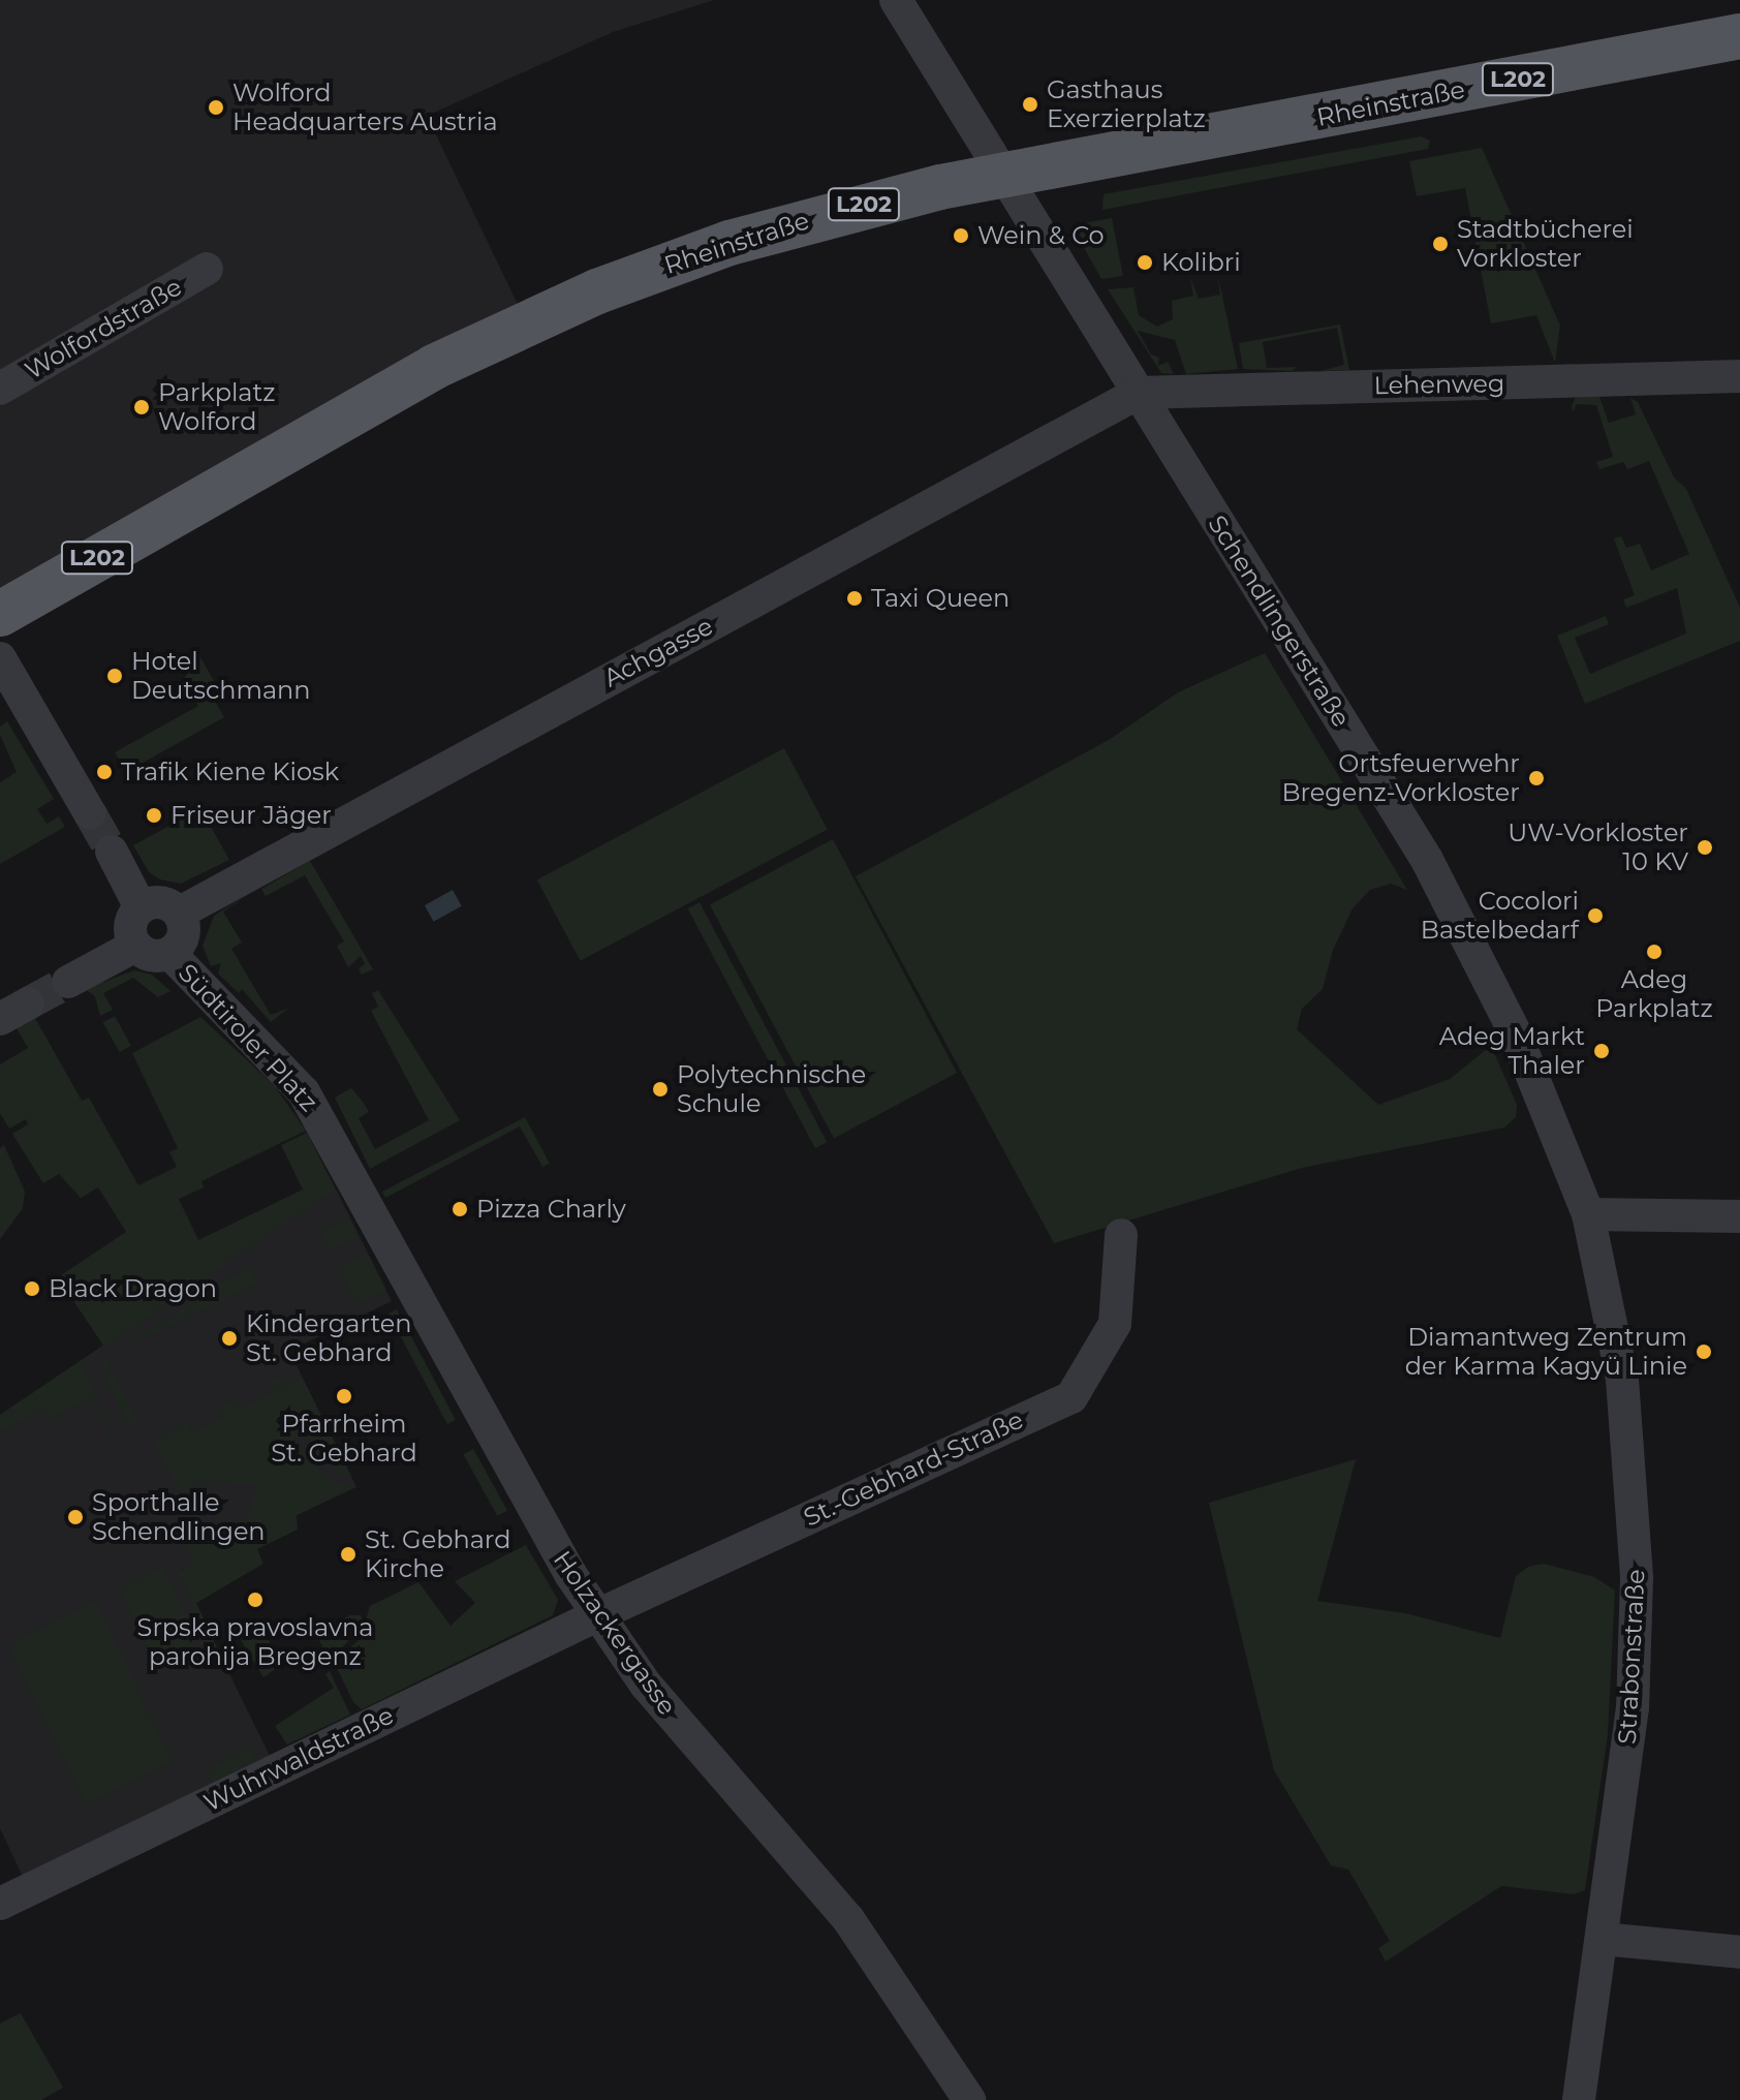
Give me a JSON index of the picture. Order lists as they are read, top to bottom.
{
  "streets": {
    "main road": ["L202", "Rheinstraße"],
    "street": [
      "Wolfordstraße",
      "Lehenweg",
      "Schendlingerstraße",
      "Achgasse",
      "Südtiroler Platz",
      "St.-Gebhard-Straße",
      "Holzackergasse",
      "Strabonstraße",
      "Wuhrwaldstraße"
    ]
  },
  "crossings": [
    ["Rheinstraße", "Schendlingerstraße"],
    ["Lehenweg", "Schendlingerstraße"],
    ["Lehenweg", "Achgasse"],
    ["Schendlingerstraße", "Achgasse"],
    ["Schendlingerstraße", "Strabonstraße"],
    ["Achgasse", "Südtiroler Platz"],
    ["Südtiroler Platz", "Holzackergasse"],
    ["St.-Gebhard-Straße", "Holzackergasse"],
    ["St.-Gebhard-Straße", "Wuhrwaldstraße"],
    ["Holzackergasse", "Wuhrwaldstraße"]
  ],
  "places": [
    "Gasthaus Exerzierplatz",
    "Wolford Headquarters Austria",
    "Wein & Co",
    "Stadtbücherei Vorkloster",
    "Kolibri",
    "Parkplatz Wolford",
    "Taxi Queen",
    "Hotel Deutschmann",
    "Trafik Kiene Kiosk",
    "Ortsfeuerwehr Bregenz-Vorkloster",
    "Friseur Jäger",
    "UW-Vorkloster 10 KV",
    "Cocolori Bastelbedarf",
    "Adeg Parkplatz",
    "Adeg Markt Thaler",
    "Polytechnische Schule",
    "Pizza Charly",
    "Black Dragon",
    "Kindergarten St. Gebhard",
    "Diamantweg Zentrum der Karma Kagyü Linie",
    "Pfarrheim St. Gebhard",
    "Sporthalle Schendlingen",
    "St. Gebhard Kirche",
    "Srpska pravoslavna parohija Bregenz"
  ]
}
